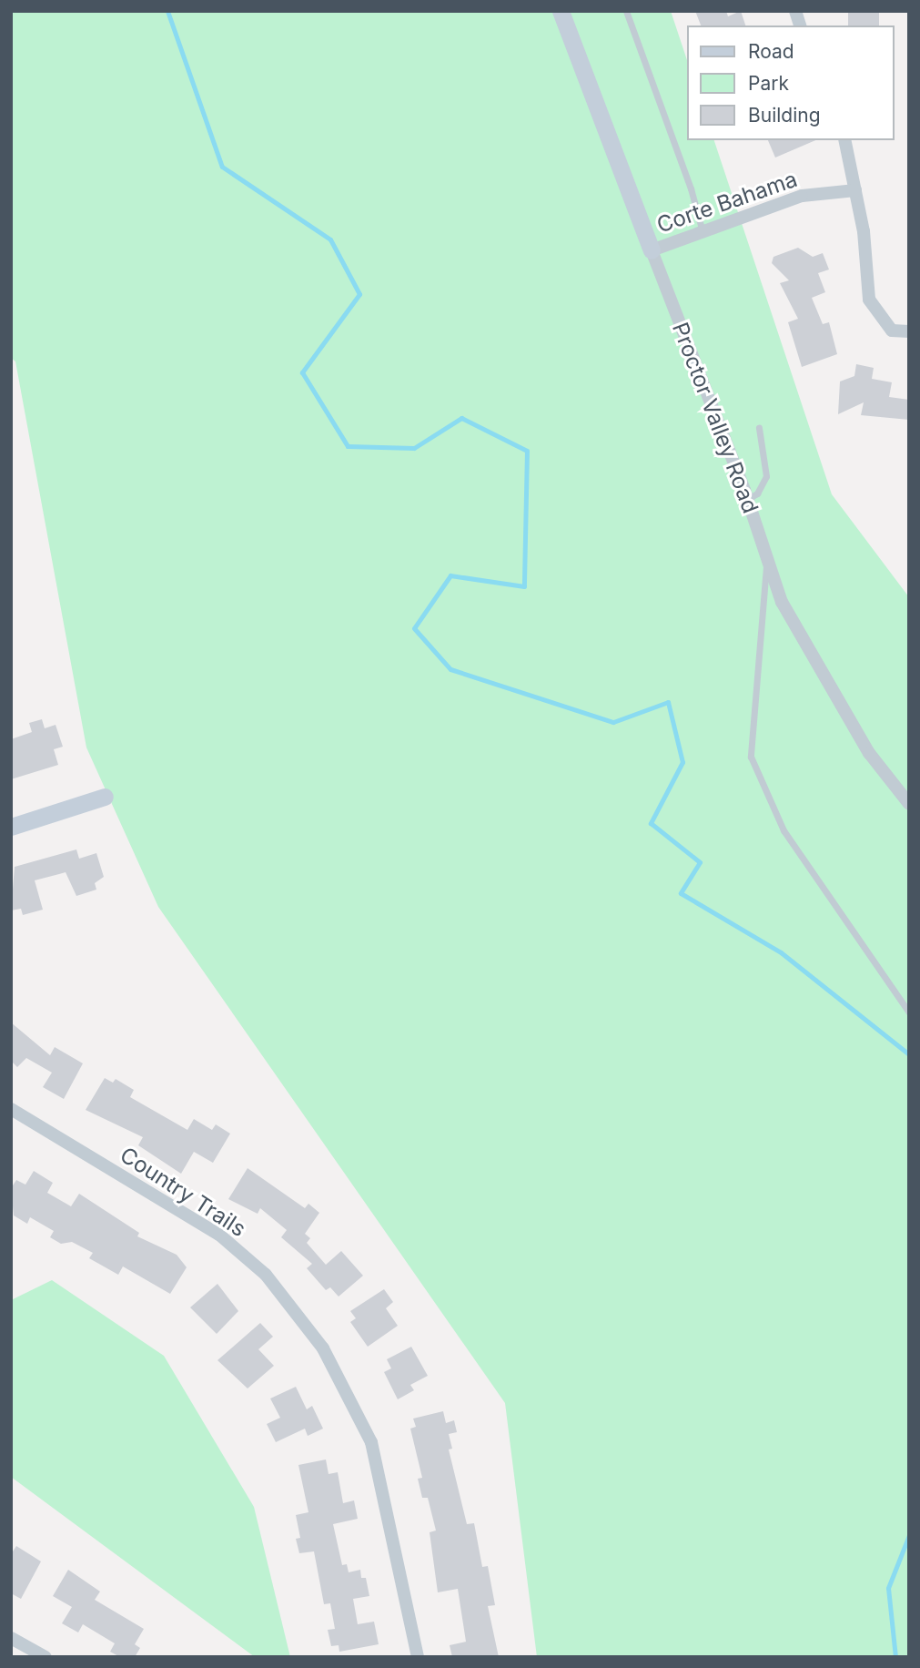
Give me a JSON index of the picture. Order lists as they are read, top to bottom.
{
  "streets": {
    "street": ["Corte Bahama", "Proctor Valley Road", "Country Trails"]
  },
  "crossings": [
    ["Corte Bahama", "Proctor Valley Road"]
  ],
  "legend": ["Road", "Park", "Building"]
}
